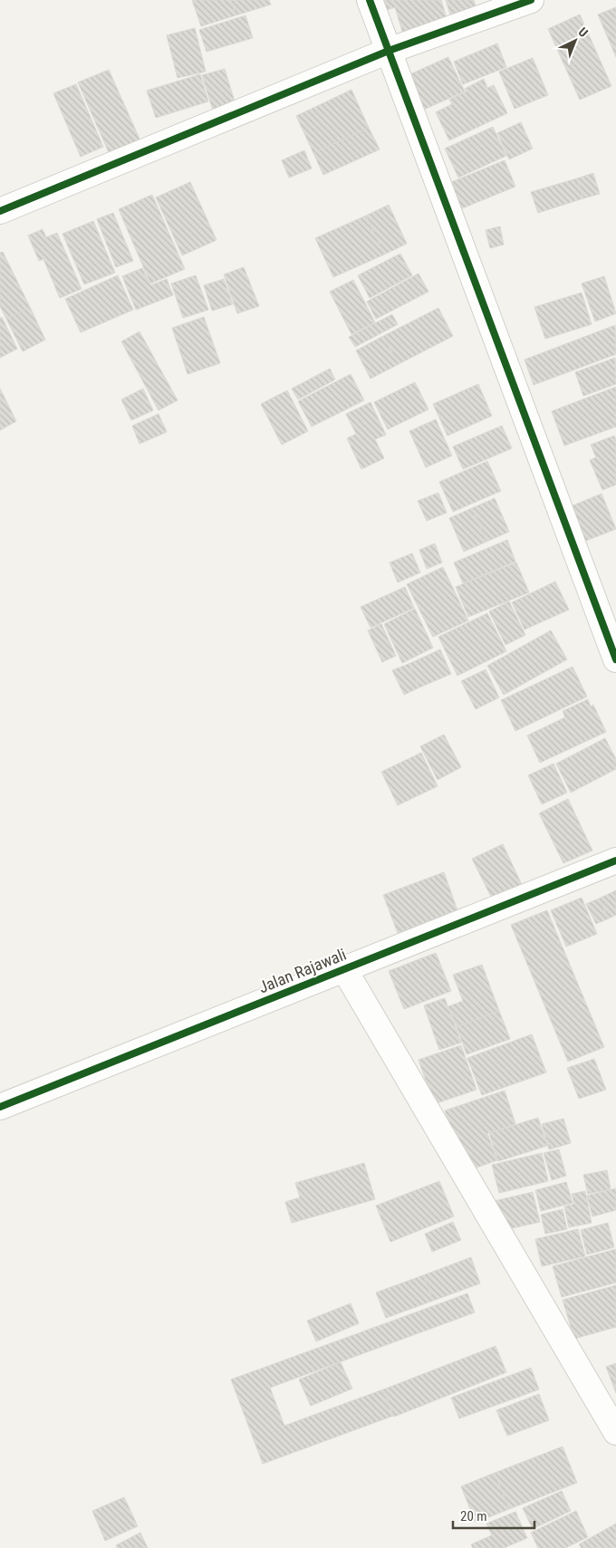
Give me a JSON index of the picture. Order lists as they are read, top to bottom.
{
  "streets": {
    "street": ["Jalan Rajawali"]
  },
  "scale_bar": "20 m",
  "north": "top right"
}
